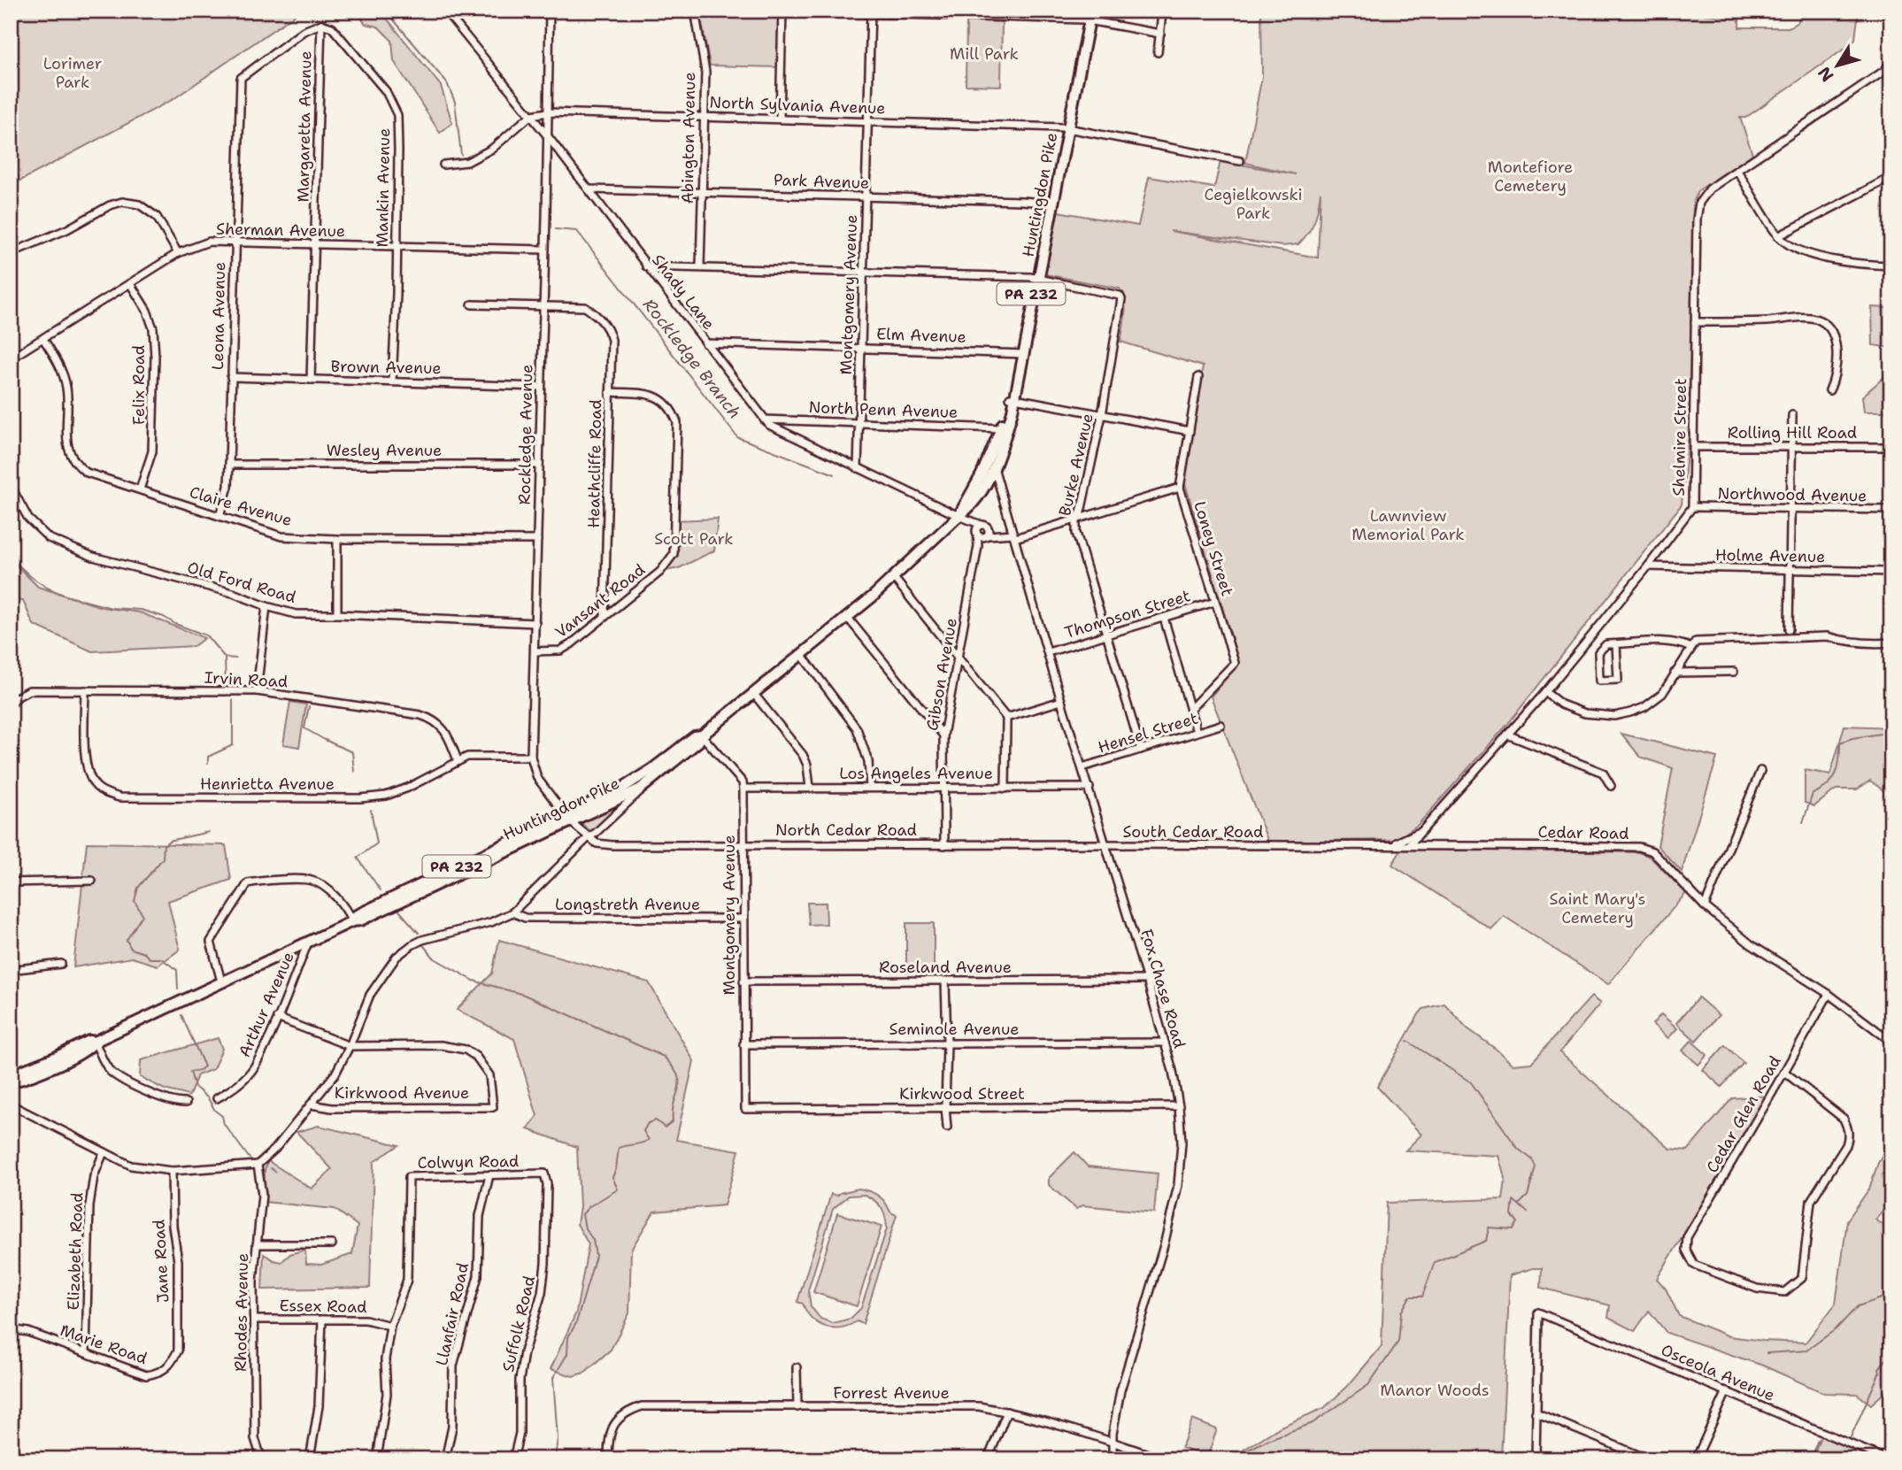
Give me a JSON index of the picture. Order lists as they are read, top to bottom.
{
  "streets": {
    "main road": ["Huntingdon Pike", "PA 232"],
    "street": [
      "North Sylvania Avenue",
      "Margaretta Avenue",
      "Abington Avenue",
      "Park Avenue",
      "Mankin Avenue",
      "Sherman Avenue",
      "Shady Lane",
      "Montgomery Avenue",
      "Leona Avenue",
      "Elm Avenue",
      "Brown Avenue",
      "Felix Road",
      "North Penn Avenue",
      "Rolling Hill Road",
      "Rockledge Avenue",
      "Shelmire Street",
      "Wesley Avenue",
      "Heathcliffe Road",
      "Burke Avenue",
      "Northwood Avenue",
      "Claire Avenue",
      "Loney Street",
      "Holme Avenue",
      "Old Ford Road",
      "Vansant Road",
      "Thompson Street",
      "Gibson Avenue",
      "Irvin Road",
      "Hensel Street",
      "Los Angeles Avenue",
      "Henrietta Avenue",
      "North Cedar Road",
      "South Cedar Road",
      "Cedar Road",
      "Longstreth Avenue",
      "Roseland Avenue",
      "Fox Chase Road",
      "Arthur Avenue",
      "Seminole Avenue",
      "Kirkwood Avenue",
      "Kirkwood Street",
      "Cedar Glen Road",
      "Colwyn Road",
      "Elizabeth Road",
      "Jane Road",
      "Essex Road",
      "Rhodes Avenue",
      "Llanfair Road",
      "Suffolk Road",
      "Marie Road",
      "Osceola Avenue",
      "Forrest Avenue"
    ]
  },
  "crossings": [
    ["North Sylvania Avenue", "Abington Avenue"],
    ["North Sylvania Avenue", "Huntingdon Pike"],
    ["North Sylvania Avenue", "Shady Lane"],
    ["North Sylvania Avenue", "Montgomery Avenue"],
    ["North Sylvania Avenue", "Rockledge Avenue"],
    ["Margaretta Avenue", "Mankin Avenue"],
    ["Margaretta Avenue", "Sherman Avenue"],
    ["Margaretta Avenue", "Leona Avenue"],
    ["Margaretta Avenue", "Brown Avenue"],
    ["Abington Avenue", "Park Avenue"],
    ["Park Avenue", "Huntingdon Pike"],
    ["Park Avenue", "Shady Lane"],
    ["Park Avenue", "Montgomery Avenue"],
    ["Mankin Avenue", "Sherman Avenue"],
    ["Mankin Avenue", "Leona Avenue"],
    ["Mankin Avenue", "Brown Avenue"],
    ["Huntingdon Pike", "Shady Lane"],
    ["Huntingdon Pike", "Elm Avenue"],
    ["Huntingdon Pike", "North Penn Avenue"],
    ["Huntingdon Pike", "Rockledge Avenue"],
    ["Huntingdon Pike", "Burke Avenue"],
    ["Huntingdon Pike", "Fox Chase Road"],
    ["Huntingdon Pike", "Arthur Avenue"],
    ["Sherman Avenue", "Leona Avenue"],
    ["Sherman Avenue", "Felix Road"],
    ["Sherman Avenue", "Rockledge Avenue"],
    ["Sherman Avenue", "Claire Avenue"],
    ["Shady Lane", "Montgomery Avenue"],
    ["Shady Lane", "Elm Avenue"],
    ["Shady Lane", "North Penn Avenue"],
    ["Shady Lane", "Rockledge Avenue"],
    ["Montgomery Avenue", "Elm Avenue"],
    ["Montgomery Avenue", "North Penn Avenue"],
    ["Montgomery Avenue", "Los Angeles Avenue"],
    ["Montgomery Avenue", "North Cedar Road"],
    ["Montgomery Avenue", "Longstreth Avenue"],
    ["Montgomery Avenue", "Roseland Avenue"],
    ["Montgomery Avenue", "Seminole Avenue"],
    ["Montgomery Avenue", "Kirkwood Street"],
    ["Leona Avenue", "Brown Avenue"],
    ["Leona Avenue", "Wesley Avenue"],
    ["Leona Avenue", "Claire Avenue"],
    ["Brown Avenue", "Rockledge Avenue"],
    ["Felix Road", "Claire Avenue"],
    ["Rolling Hill Road", "Shelmire Street"],
    ["Rockledge Avenue", "Wesley Avenue"],
    ["Rockledge Avenue", "Heathcliffe Road"],
    ["Rockledge Avenue", "Claire Avenue"],
    ["Rockledge Avenue", "Old Ford Road"],
    ["Rockledge Avenue", "Vansant Road"],
    ["Rockledge Avenue", "Henrietta Avenue"],
    ["Rockledge Avenue", "North Cedar Road"],
    ["Shelmire Street", "Northwood Avenue"],
    ["Shelmire Street", "Holme Avenue"],
    ["Shelmire Street", "Cedar Road"],
    ["Heathcliffe Road", "Vansant Road"],
    ["Burke Avenue", "Thompson Street"],
    ["Burke Avenue", "Hensel Street"],
    ["Loney Street", "Thompson Street"],
    ["Thompson Street", "Fox Chase Road"],
    ["Gibson Avenue", "Los Angeles Avenue"],
    ["Gibson Avenue", "North Cedar Road"],
    ["Irvin Road", "Henrietta Avenue"],
    ["Hensel Street", "Fox Chase Road"],
    ["Los Angeles Avenue", "Fox Chase Road"],
    ["North Cedar Road", "South Cedar Road"],
    ["North Cedar Road", "Fox Chase Road"],
    ["South Cedar Road", "Cedar Road"],
    ["South Cedar Road", "Fox Chase Road"],
    ["Cedar Road", "Cedar Glen Road"],
    ["Roseland Avenue", "Fox Chase Road"],
    ["Fox Chase Road", "Seminole Avenue"],
    ["Fox Chase Road", "Kirkwood Street"],
    ["Fox Chase Road", "Forrest Avenue"],
    ["Colwyn Road", "Essex Road"],
    ["Colwyn Road", "Llanfair Road"],
    ["Colwyn Road", "Suffolk Road"],
    ["Elizabeth Road", "Marie Road"],
    ["Jane Road", "Marie Road"],
    ["Essex Road", "Rhodes Avenue"]
  ],
  "water": ["Rockledge Branch"],
  "parks": [
    "Mill Park",
    "Lorimer Park",
    "Montefiore Cemetery",
    "Cegielkowski Park",
    "Lawnview Memorial Park",
    "Scott Park",
    "Saint Mary's Cemetery",
    "Manor Woods"
  ],
  "north": "bottom left"
}
